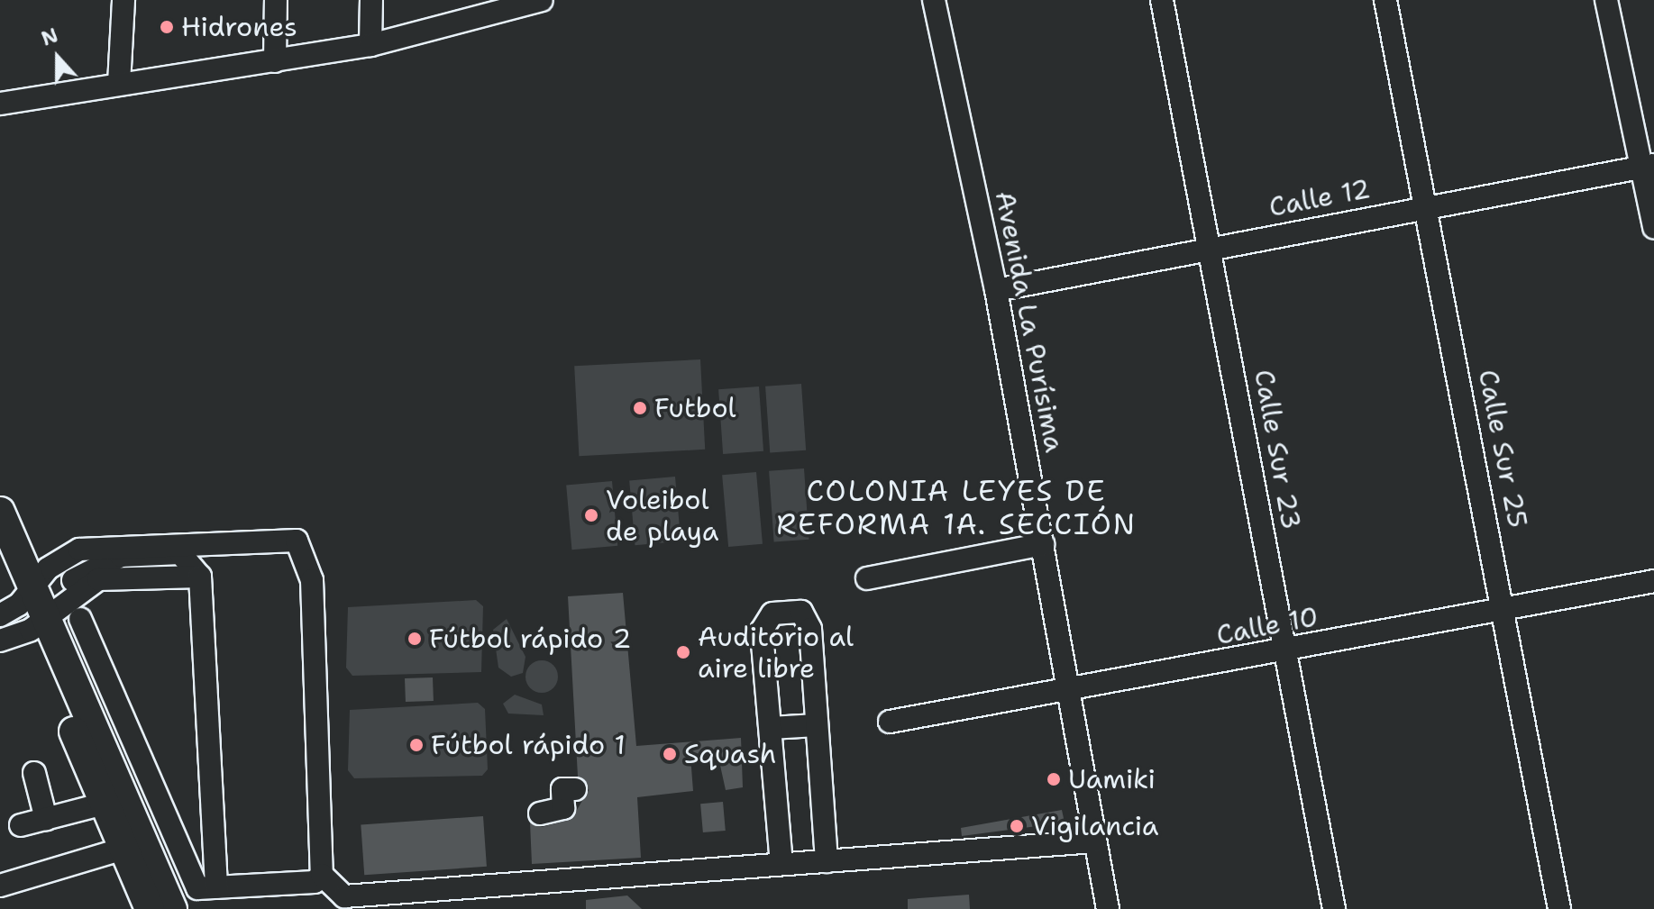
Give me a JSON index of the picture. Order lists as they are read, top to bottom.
{
  "streets": {
    "street": [
      "Calle 12",
      "Avenida La Purísima",
      "Calle Sur 25",
      "Calle Sur 23",
      "Calle 10"
    ]
  },
  "crossings": [
    ["Calle 12", "Avenida La Purísima"],
    ["Calle 12", "Calle Sur 25"],
    ["Calle 12", "Calle Sur 23"],
    ["Avenida La Purísima", "Calle 10"],
    ["Calle Sur 25", "Calle 10"],
    ["Calle Sur 23", "Calle 10"]
  ],
  "districts": ["COLONIA LEYES DE REFORMA 1A. SECCIÓN"],
  "places": [
    "Hidrones",
    "Futbol",
    "Voleibol de playa",
    "Fútbol rápido 2",
    "Auditorio al aire libre",
    "Fútbol rápido 1",
    "Squash",
    "Uamiki",
    "Vigilancia"
  ],
  "north": "top"
}
